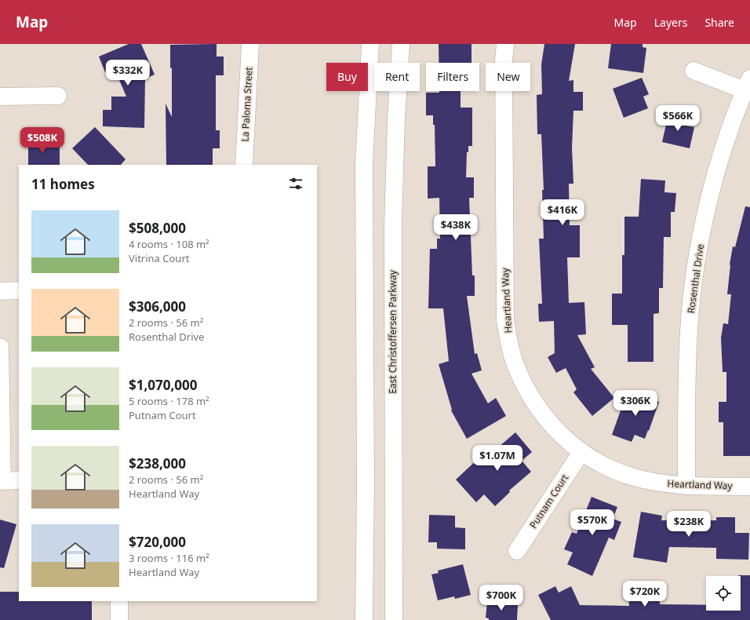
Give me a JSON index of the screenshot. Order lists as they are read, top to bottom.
{
  "streets": {
    "street": [
      "La Paloma Street",
      "Rosenthal Drive",
      "Heartland Way",
      "East Christoffersen Parkway",
      "Putnam Court"
    ]
  },
  "crossings": [
    ["Rosenthal Drive", "Heartland Way"],
    ["Heartland Way", "Putnam Court"]
  ],
  "page": {
    "header": "Map",
    "nav": ["Map", "Layers", "Share"],
    "price": [
      "$332K",
      "$566K",
      "$508K",
      "$416K",
      "$438K",
      "$306K",
      "$1.07M",
      "$570K",
      "$238K",
      "$720K",
      "$700K"
    ],
    "chip": [
      "Buy",
      "Rent",
      "Filters",
      "New"
    ],
    "heading": "11 homes",
    "list": [
      {
        "name": "$508,000",
        "note": "4 rooms · 108 m² · Vitrina Court"
      },
      {
        "name": "$306,000",
        "note": "2 rooms · 56 m² · Rosenthal Drive"
      },
      {
        "name": "$1,070,000",
        "note": "5 rooms · 178 m² · Putnam Court"
      },
      {
        "name": "$238,000",
        "note": "2 rooms · 56 m² · Heartland Way"
      },
      {
        "name": "$720,000",
        "note": "3 rooms · 116 m² · Heartland Way"
      }
    ]
  }
}
